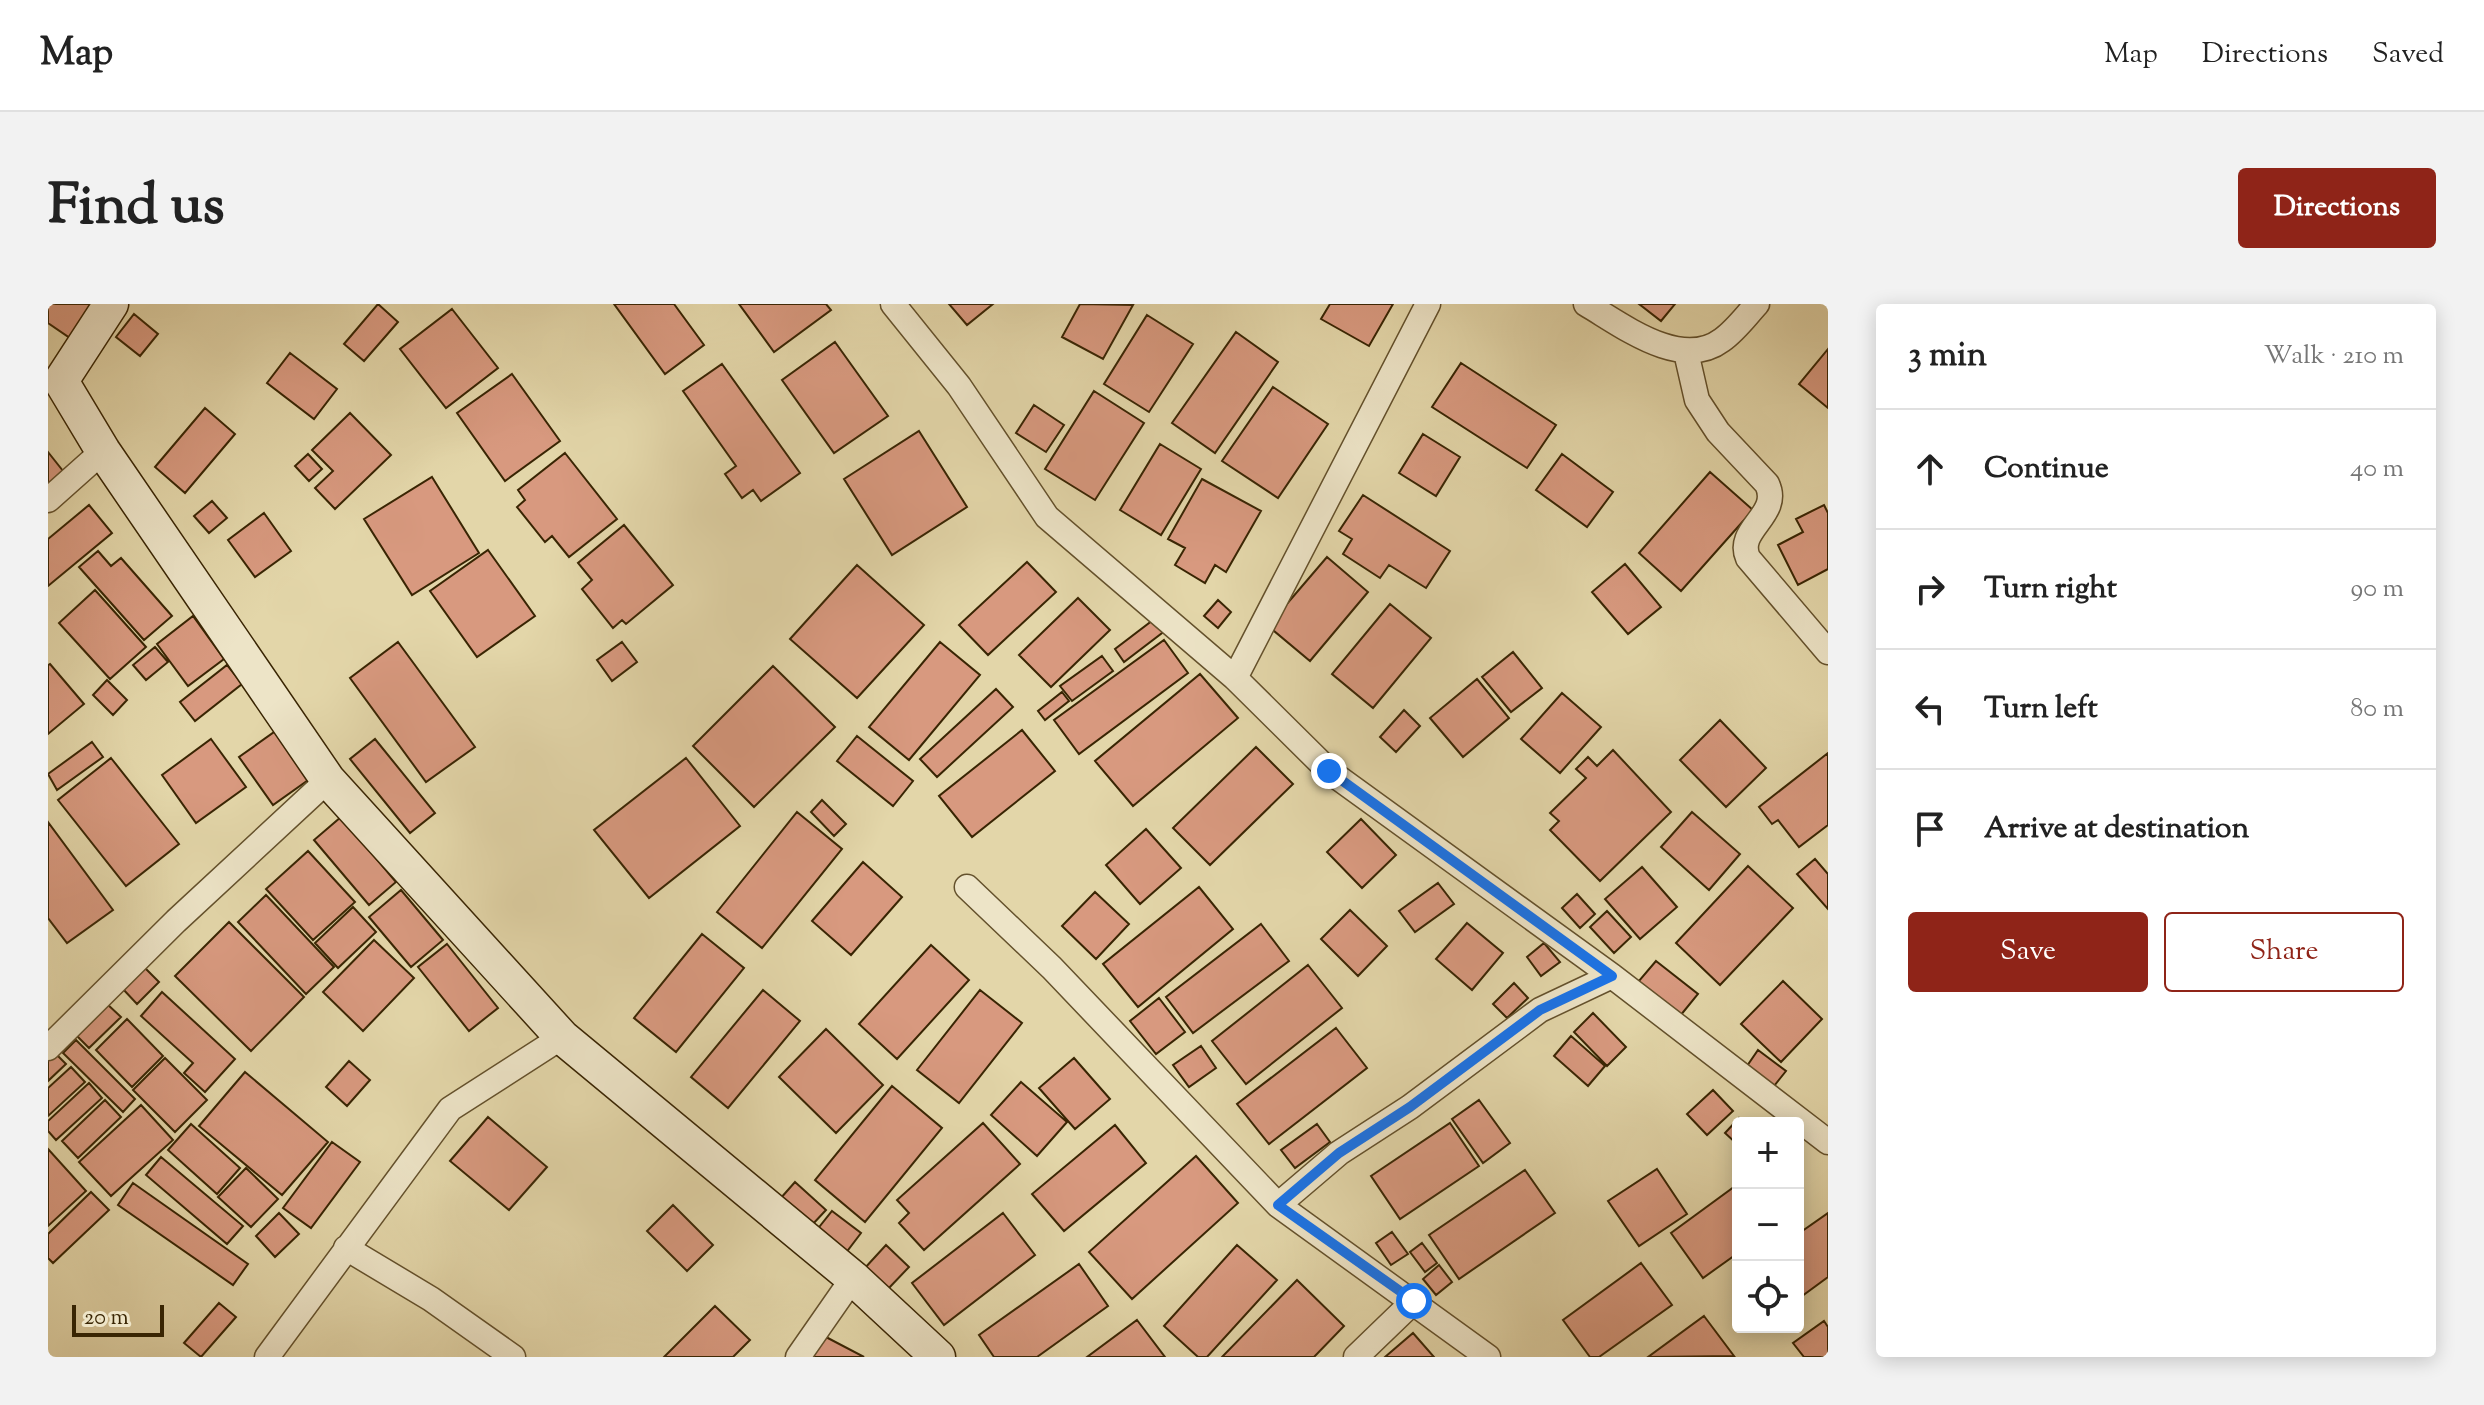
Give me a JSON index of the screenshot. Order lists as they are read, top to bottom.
{
  "scale_bar": "20 m",
  "page": {
    "header": "Map",
    "nav": ["Map", "Directions", "Saved"],
    "title": "Find us",
    "buttons": [
      "Directions",
      ["Save", "Share"]
    ],
    "heading": ["3 min", "Walk · 210 m"],
    "list": [
      ["Continue", "40 m"],
      ["Turn right", "90 m"],
      ["Turn left", "80 m"],
      "Arrive at destination"
    ],
    "map_buttons": ["+", "−"],
    "scale": "20 m"
  }
}
